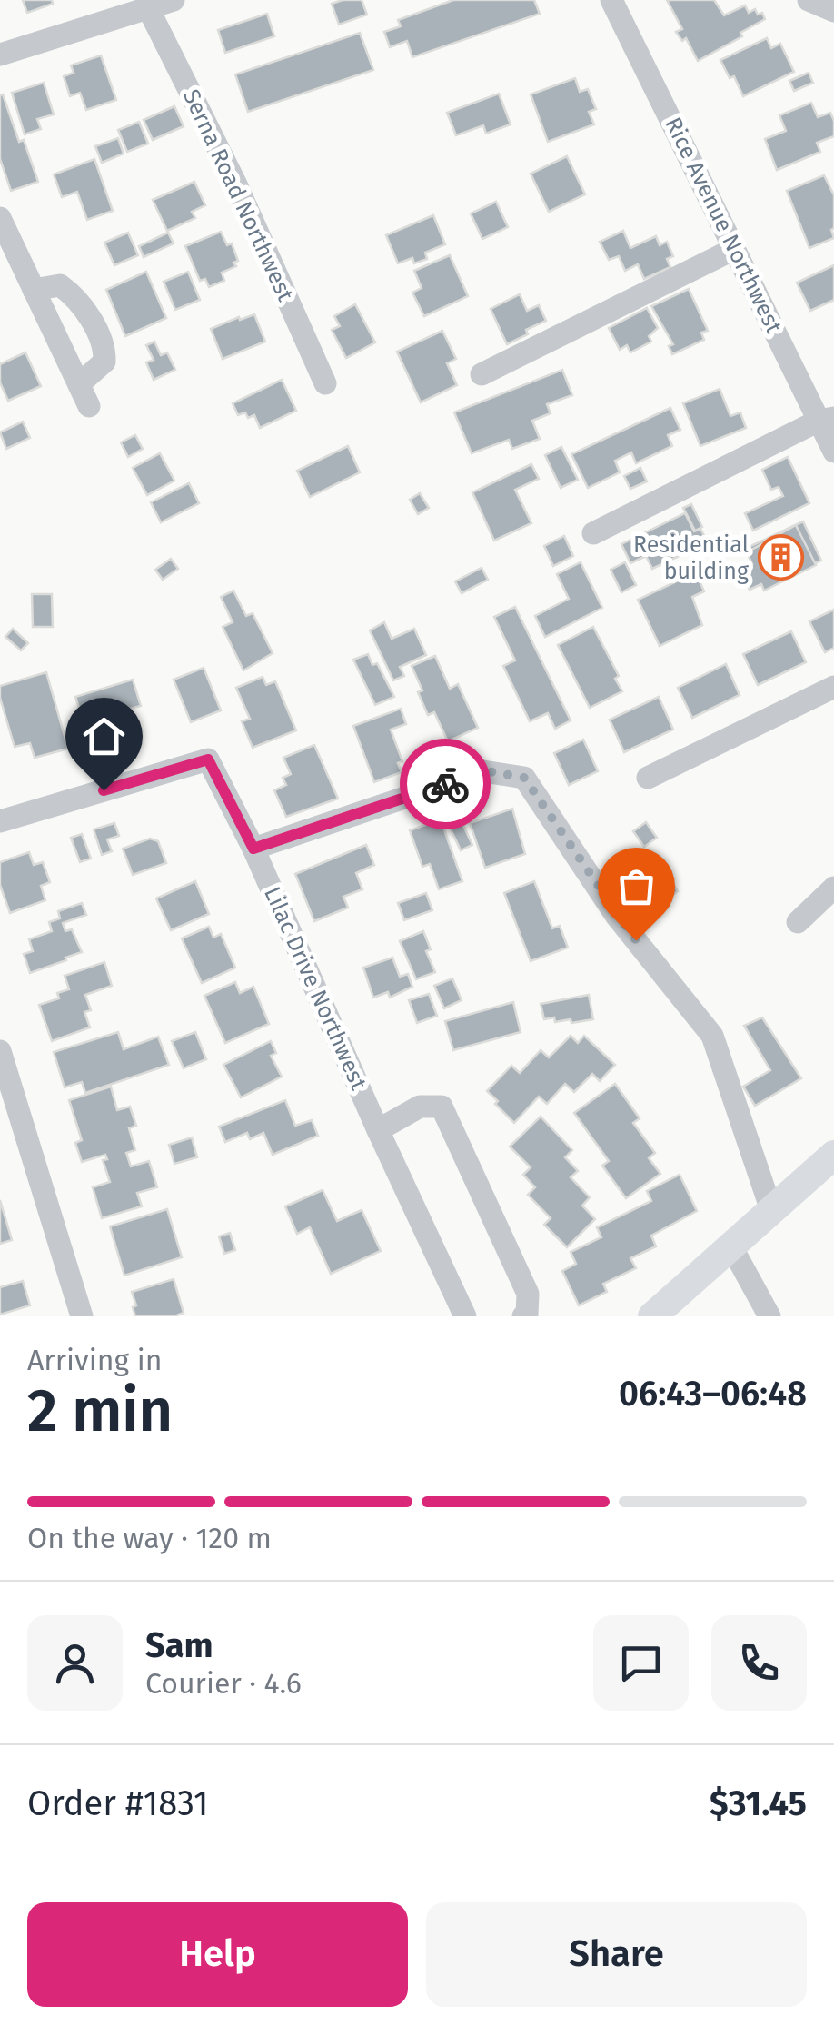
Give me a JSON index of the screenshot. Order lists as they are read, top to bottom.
{
  "streets": {
    "street": ["Serna Road Northwest", "Rice Avenue Northwest", "Lilac Drive Northwest"]
  },
  "places": {
    "building": ["Residential building"]
  },
  "page": {
    "heading": ["2 min", "Arriving in", "06:43–06:48"],
    "panel": [
      "Sam",
      "Courier · 4.6",
      "Order #1831",
      "$31.45"
    ],
    "bar": "On the way · 120 m",
    "buttons": ["Help", "Share"]
  }
}
